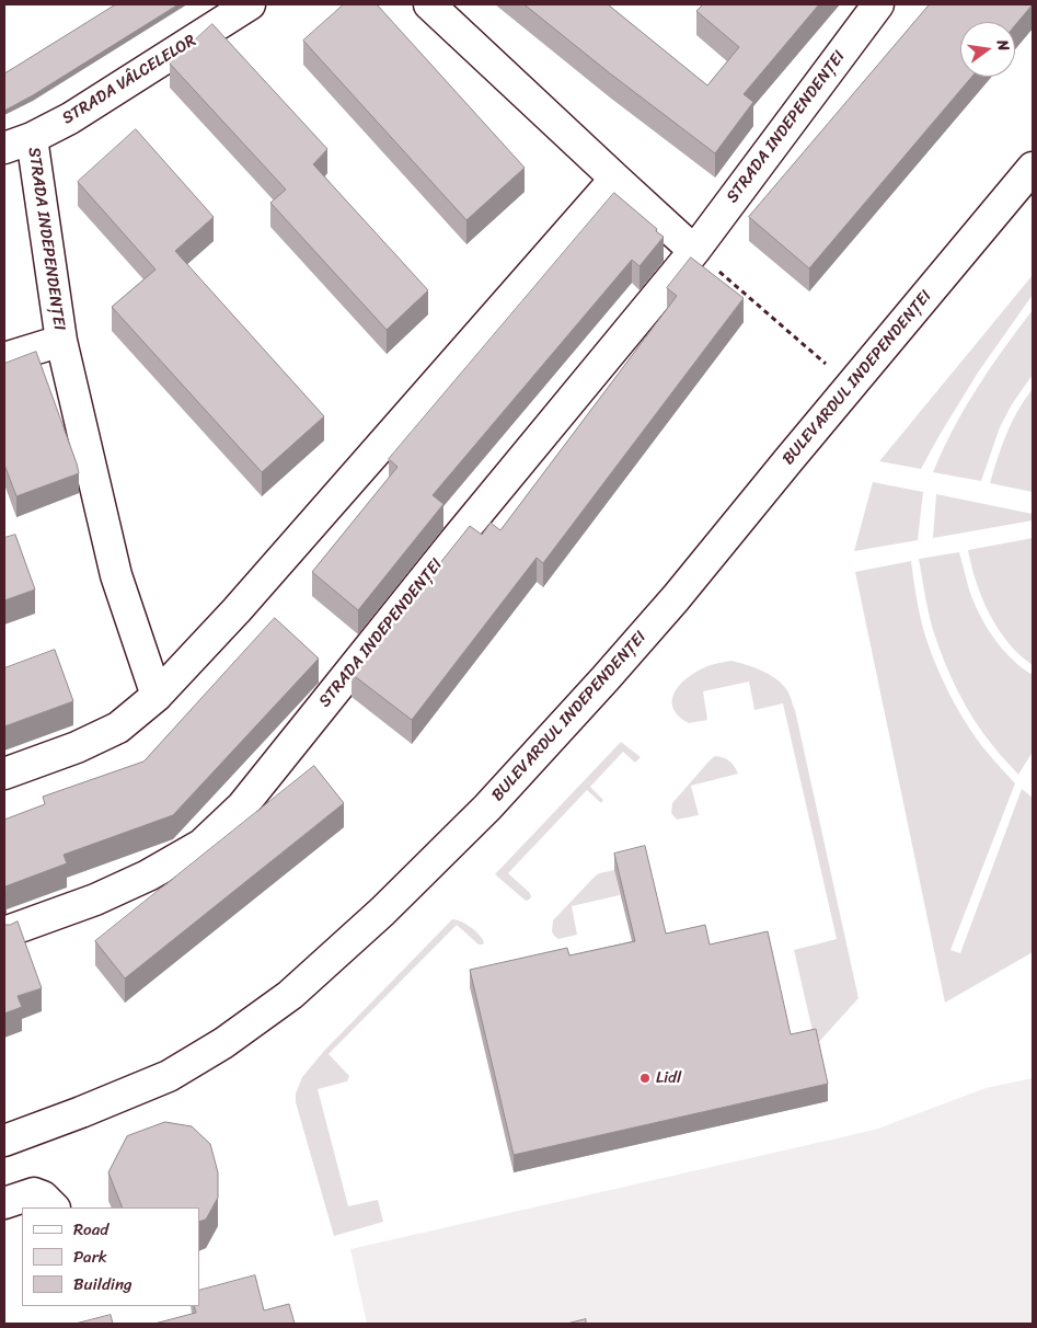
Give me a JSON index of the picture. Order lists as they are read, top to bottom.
{
  "streets": {
    "street": ["STRADA VÂLCELELOR", "STRADA INDEPENDENȚEI", "BULEVARDUL INDEPENDENȚEI"]
  },
  "crossings": [
    ["STRADA VÂLCELELOR", "STRADA INDEPENDENȚEI"]
  ],
  "places": ["Lidl"],
  "legend": ["Road", "Park", "Building"],
  "north": "right"
}
